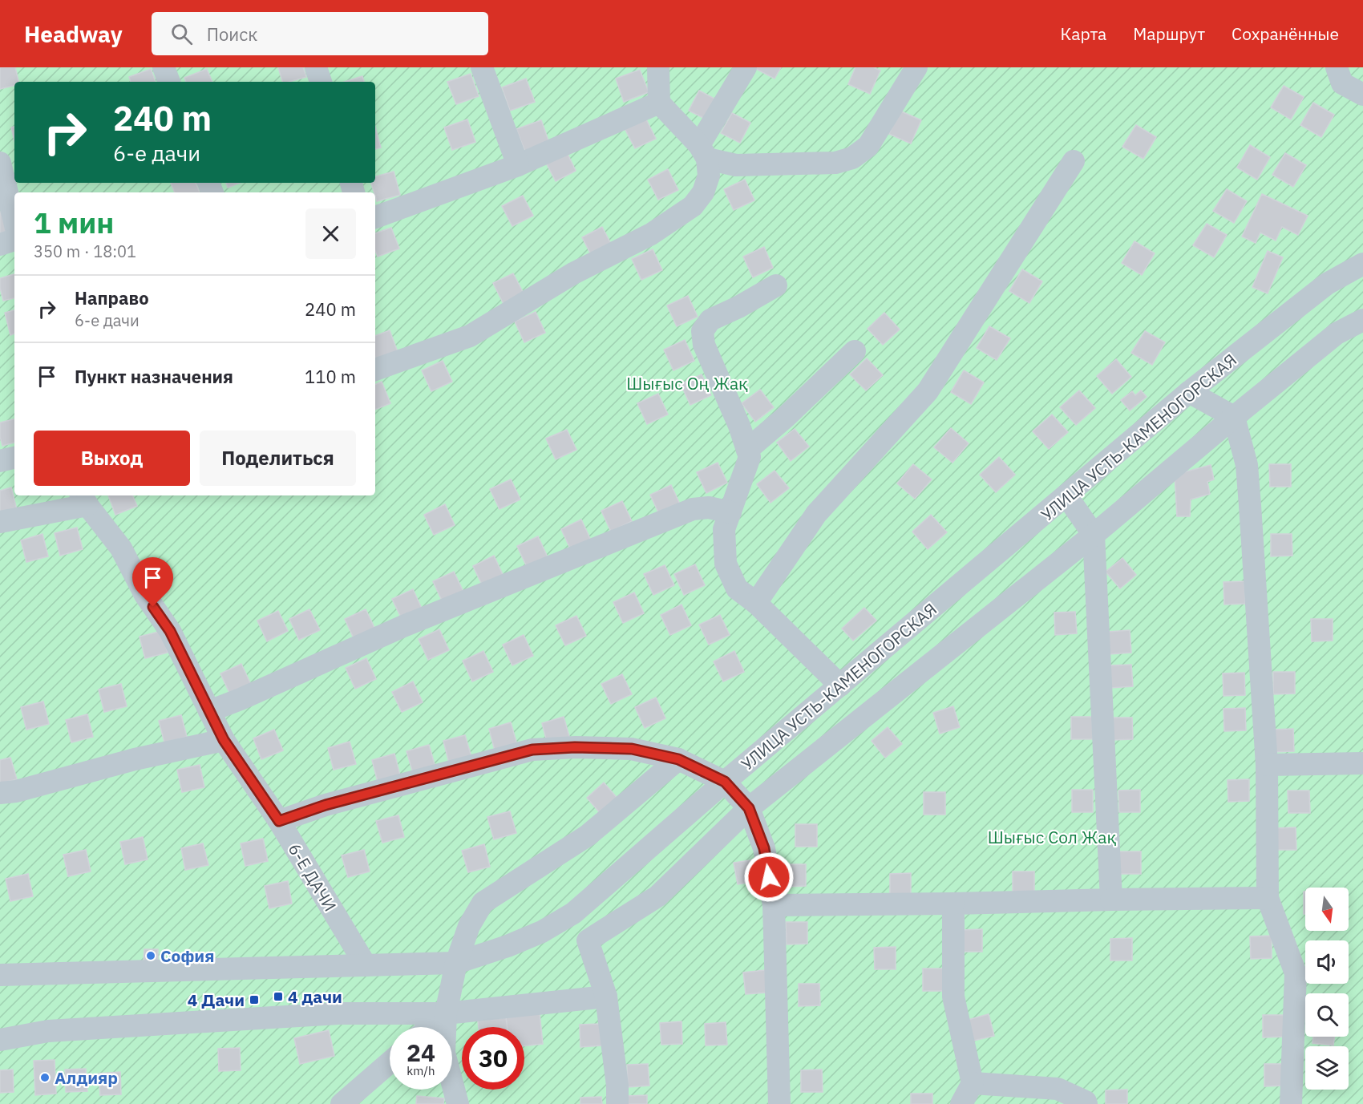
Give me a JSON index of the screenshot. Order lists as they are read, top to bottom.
{
  "streets": {
    "street": ["УЛИЦА УСТЬ-КАМЕНОГОРСКАЯ", "6-Е ДАЧИ"]
  },
  "crossings": [
    ["УЛИЦА УСТЬ-КАМЕНОГОРСКАЯ", "6-Е ДАЧИ"]
  ],
  "parks": ["Шығыс Оң Жақ", "Шығыс Сол Жақ"],
  "places": {
    "other": ["София", "Алдияр"],
    "transit": ["4 дачи", "4 Дачи"]
  },
  "north": "bottom",
  "page": {
    "header": "Headway",
    "search": "Поиск",
    "nav": ["Карта", "Маршрут", "Сохранённые"],
    "turn": ["240 m", "6-е дачи"],
    "heading": ["1 мин", "350 m · 18:01"],
    "list": [
      {
        "name": "Направо",
        "note": "6-е дачи",
        "value": "240 m"
      },
      {
        "name": "Пункт назначения",
        "value": "110 m"
      }
    ],
    "buttons": ["Выход", "Поделиться"],
    "speed": "24 km/h",
    "limit": "30"
  }
}
